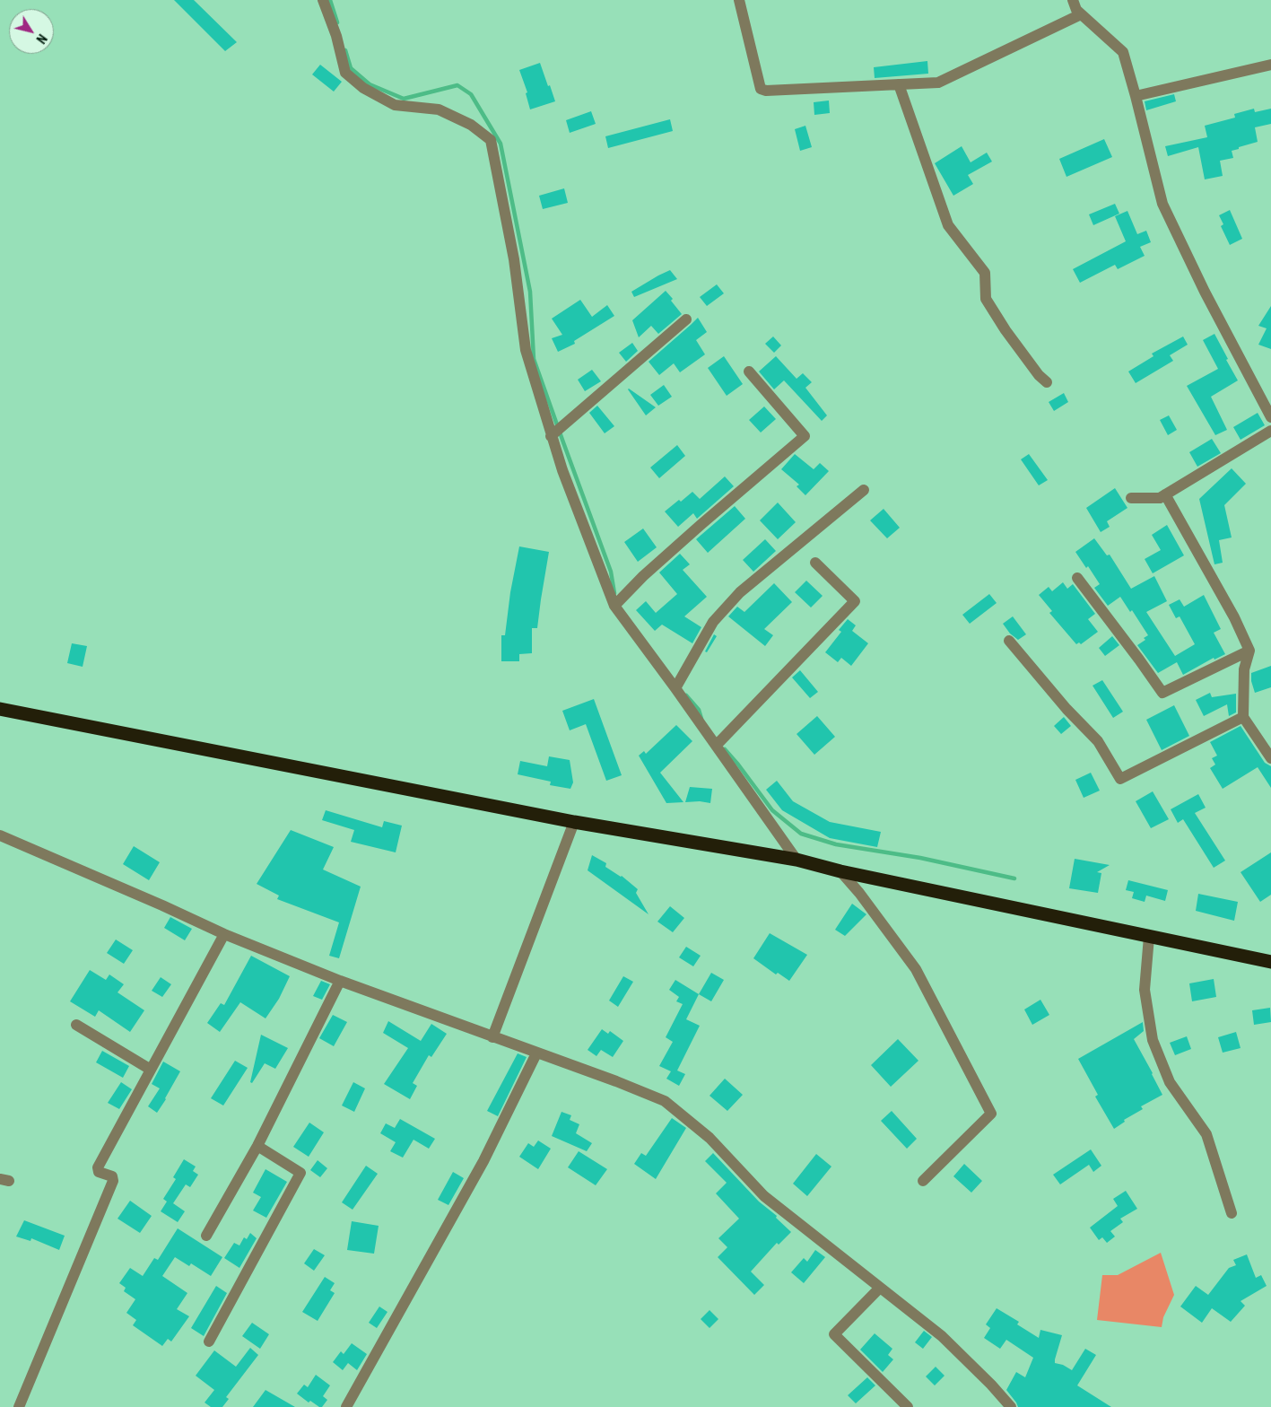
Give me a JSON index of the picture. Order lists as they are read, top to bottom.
{
  "north": "bottom right"
}
